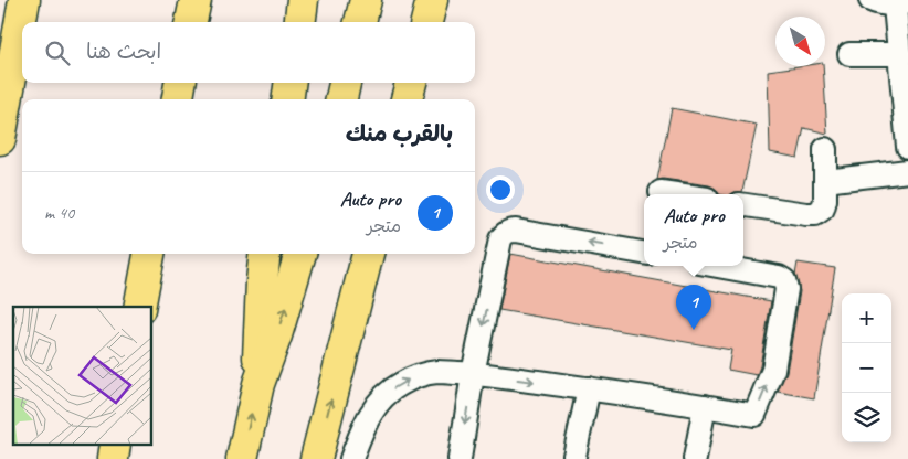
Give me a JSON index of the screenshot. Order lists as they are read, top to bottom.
{
  "north": "bottom right",
  "page": {
    "search": "ابحث هنا",
    "heading": "بالقرب منك",
    "list": [
      {
        "mark": "1",
        "name": "Auto pro",
        "note": "متجر",
        "value": "40 m"
      }
    ],
    "popup": ["Auto pro", "متجر"],
    "pins": "1",
    "map_buttons": ["+", "−"]
  }
}
